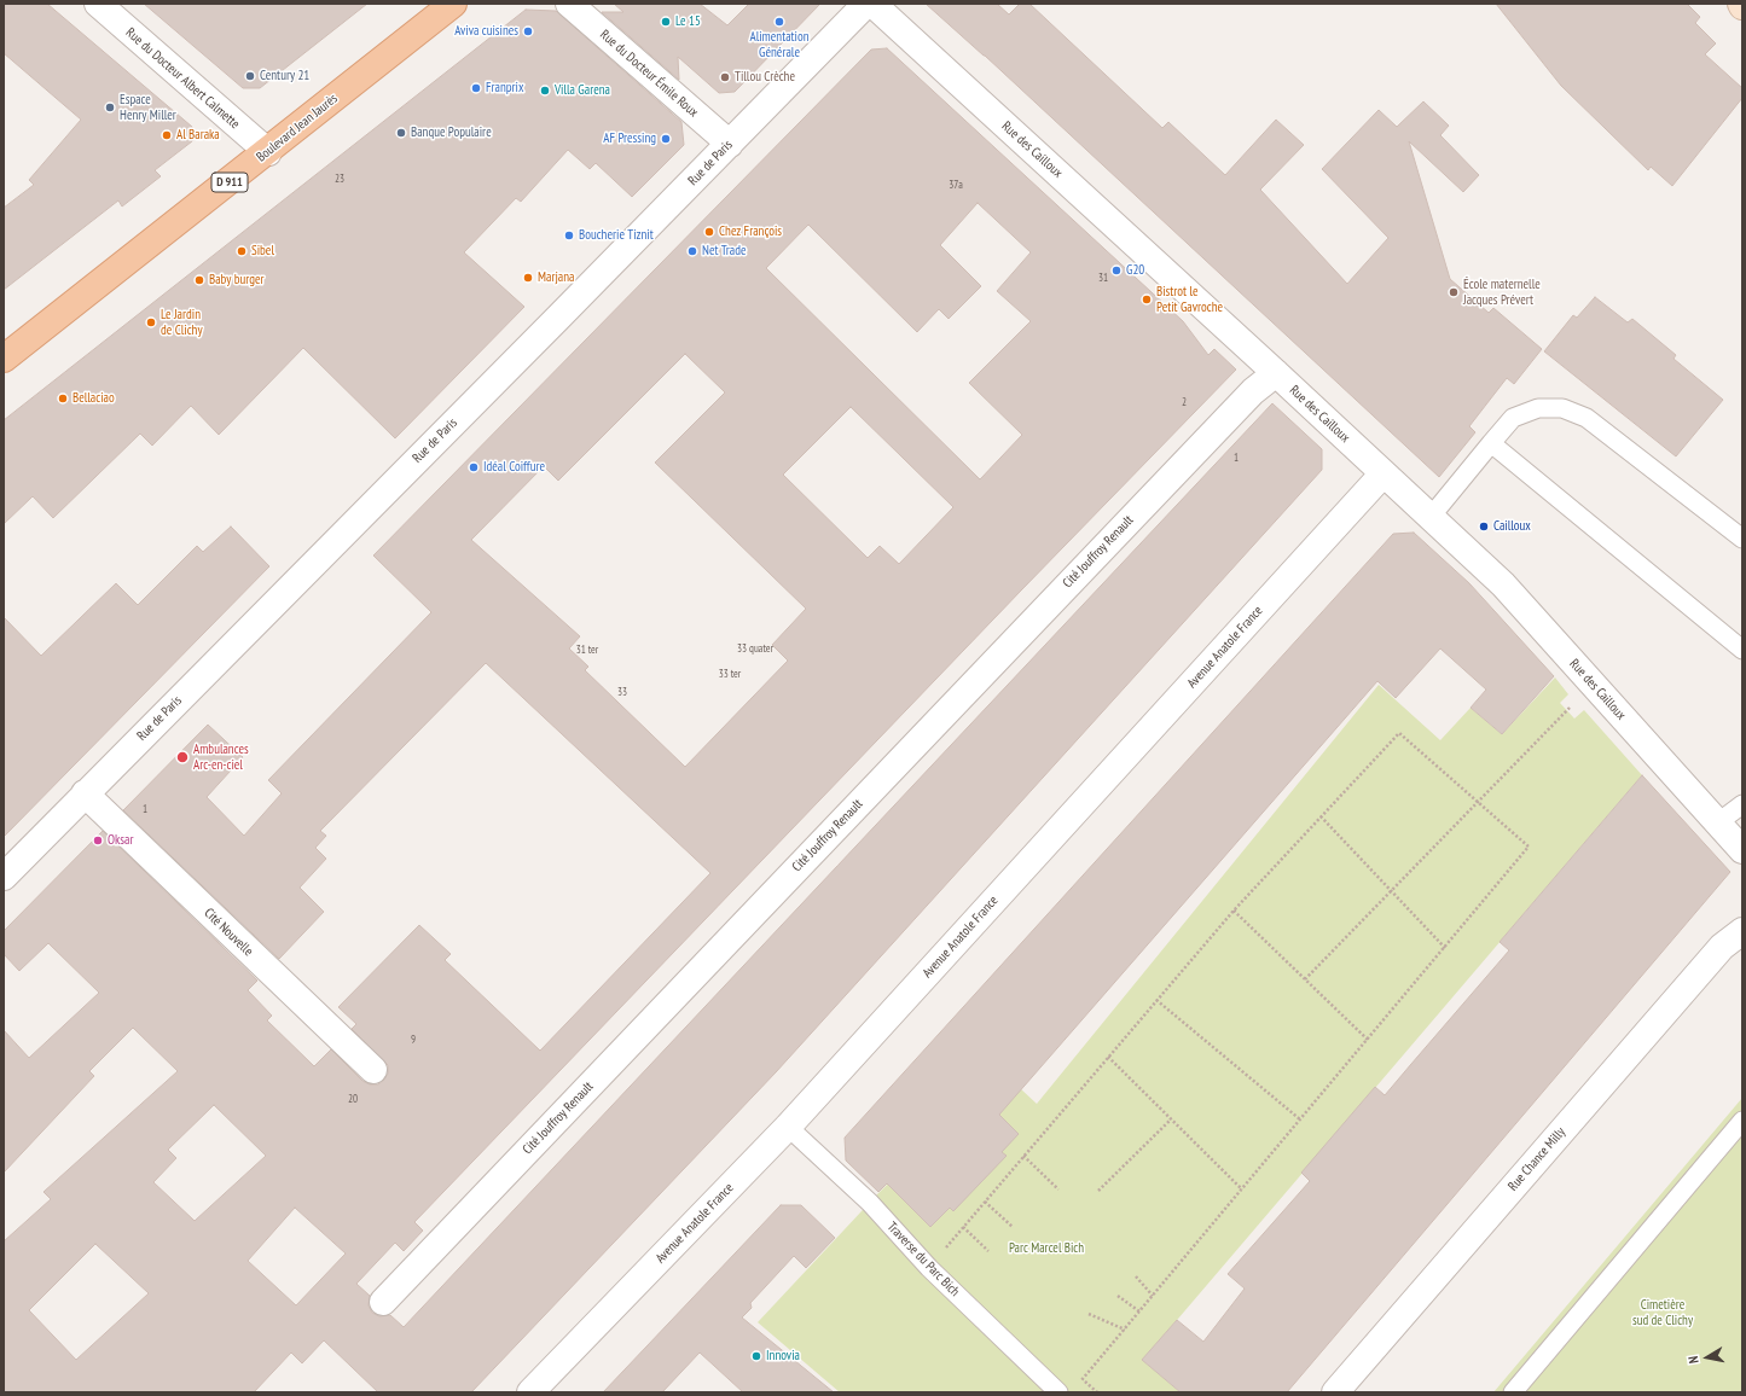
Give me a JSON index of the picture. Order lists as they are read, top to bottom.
{
  "streets": {
    "main road": ["Boulevard Jean Jaurès", "D 911"],
    "street": [
      "Rue du Docteur Émile Roux",
      "Rue du Docteur Albert Calmette",
      "Rue des Cailloux",
      "Rue de Paris",
      "Cité Jouffroy Renault",
      "Avenue Anatole France",
      "Cité Nouvelle",
      "Rue Chance Milly"
    ],
    "lane": ["Traverse du Parc Bich"]
  },
  "crossings": [
    ["Rue du Docteur Émile Roux", "Rue de Paris"],
    ["Rue du Docteur Albert Calmette", "Boulevard Jean Jaurès"],
    ["Rue des Cailloux", "Cité Jouffroy Renault"],
    ["Rue des Cailloux", "Avenue Anatole France"],
    ["Rue de Paris", "Cité Nouvelle"],
    ["Avenue Anatole France", "Traverse du Parc Bich"]
  ],
  "parks": ["Parc Marcel Bich", "Cimetière sud de Clichy"],
  "places": [
    "Le 15",
    "Alimentation Générale",
    "Aviva cuisines",
    "Century 21",
    "Tillou Crèche",
    "Franprix",
    "Villa Garena",
    "Espace Henry Miller",
    "Banque Populaire",
    "Al Baraka",
    "AF Pressing",
    "Chez François",
    "Boucherie Tiznit",
    "Sibel",
    "Net Trade",
    "G20",
    "Marjana",
    "Baby burger",
    "École maternelle Jacques Prévert",
    "Bistrot le Petit Gavroche",
    "Le Jardin de Clichy",
    "Bellaciao",
    "Idéal Coiffure",
    "Cailloux",
    "Ambulances Arc-en-ciel",
    "Oksar",
    "Innovia"
  ],
  "house_numbers": [
    "23",
    "37a",
    "31",
    "2",
    "1",
    "33 quater",
    "31 ter",
    "33 ter",
    "33",
    "1",
    "9",
    "20"
  ],
  "north": "left"
}
